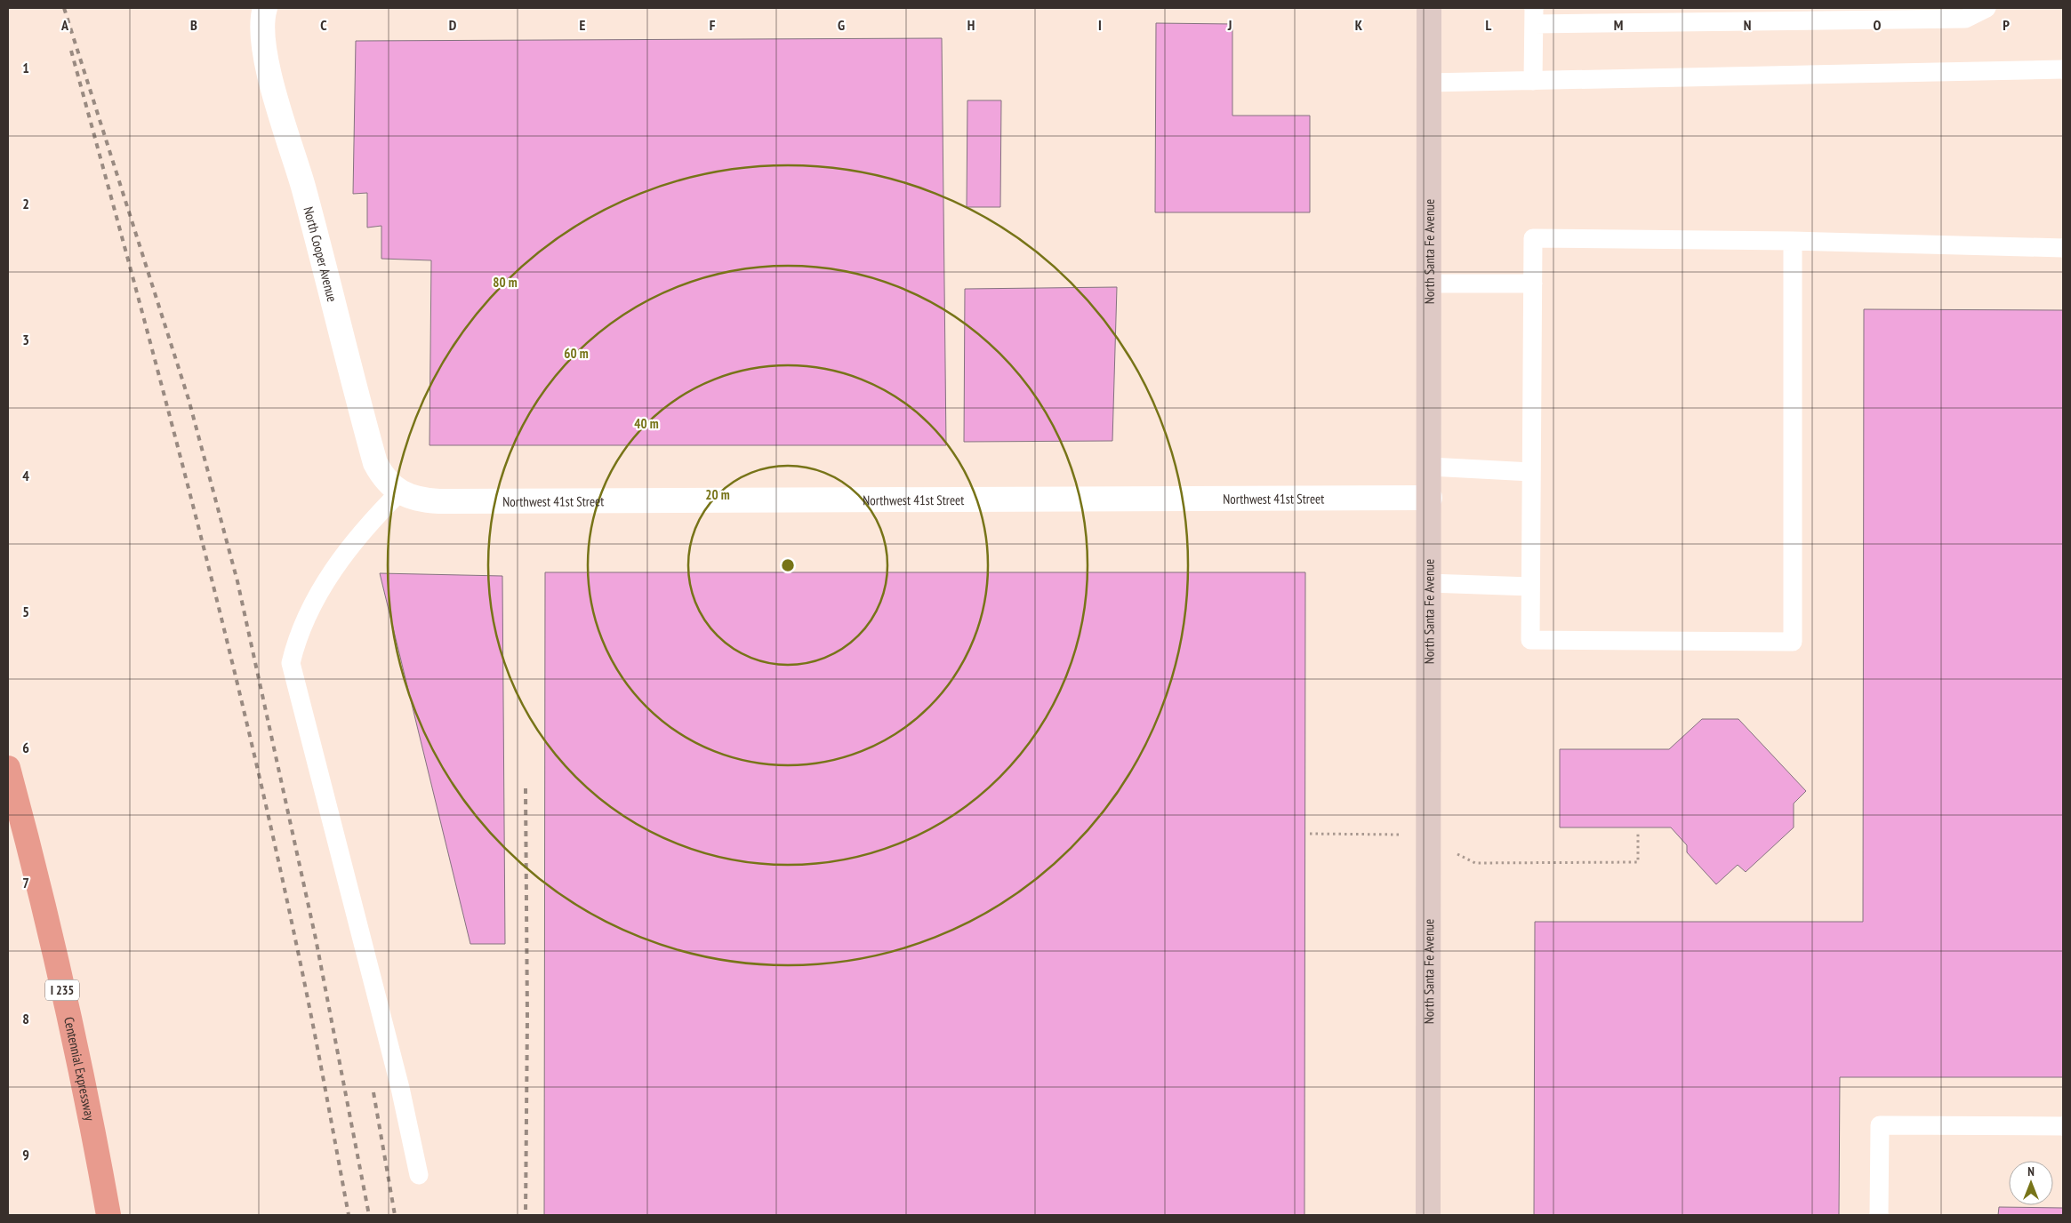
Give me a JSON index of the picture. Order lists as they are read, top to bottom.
{
  "streets": {
    "highway": ["I 235", "Centennial Expressway"],
    "main road": ["North Santa Fe Avenue"],
    "street": ["North Cooper Avenue", "Northwest 41st Street"]
  },
  "crossings": [
    ["North Santa Fe Avenue", "Northwest 41st Street"],
    ["North Cooper Avenue", "Northwest 41st Street"]
  ],
  "north": "top",
  "grid": {
    "columns": [
      "A",
      "B",
      "C",
      "D",
      "E",
      "F",
      "G",
      "H",
      "I",
      "J",
      "K",
      "L",
      "M",
      "N",
      "O",
      "P"
    ],
    "rows": [
      "1",
      "2",
      "3",
      "4",
      "5",
      "6",
      "7",
      "8",
      "9"
    ]
  },
  "rings": [
    "80 m",
    "60 m",
    "40 m",
    "20 m"
  ]
}
